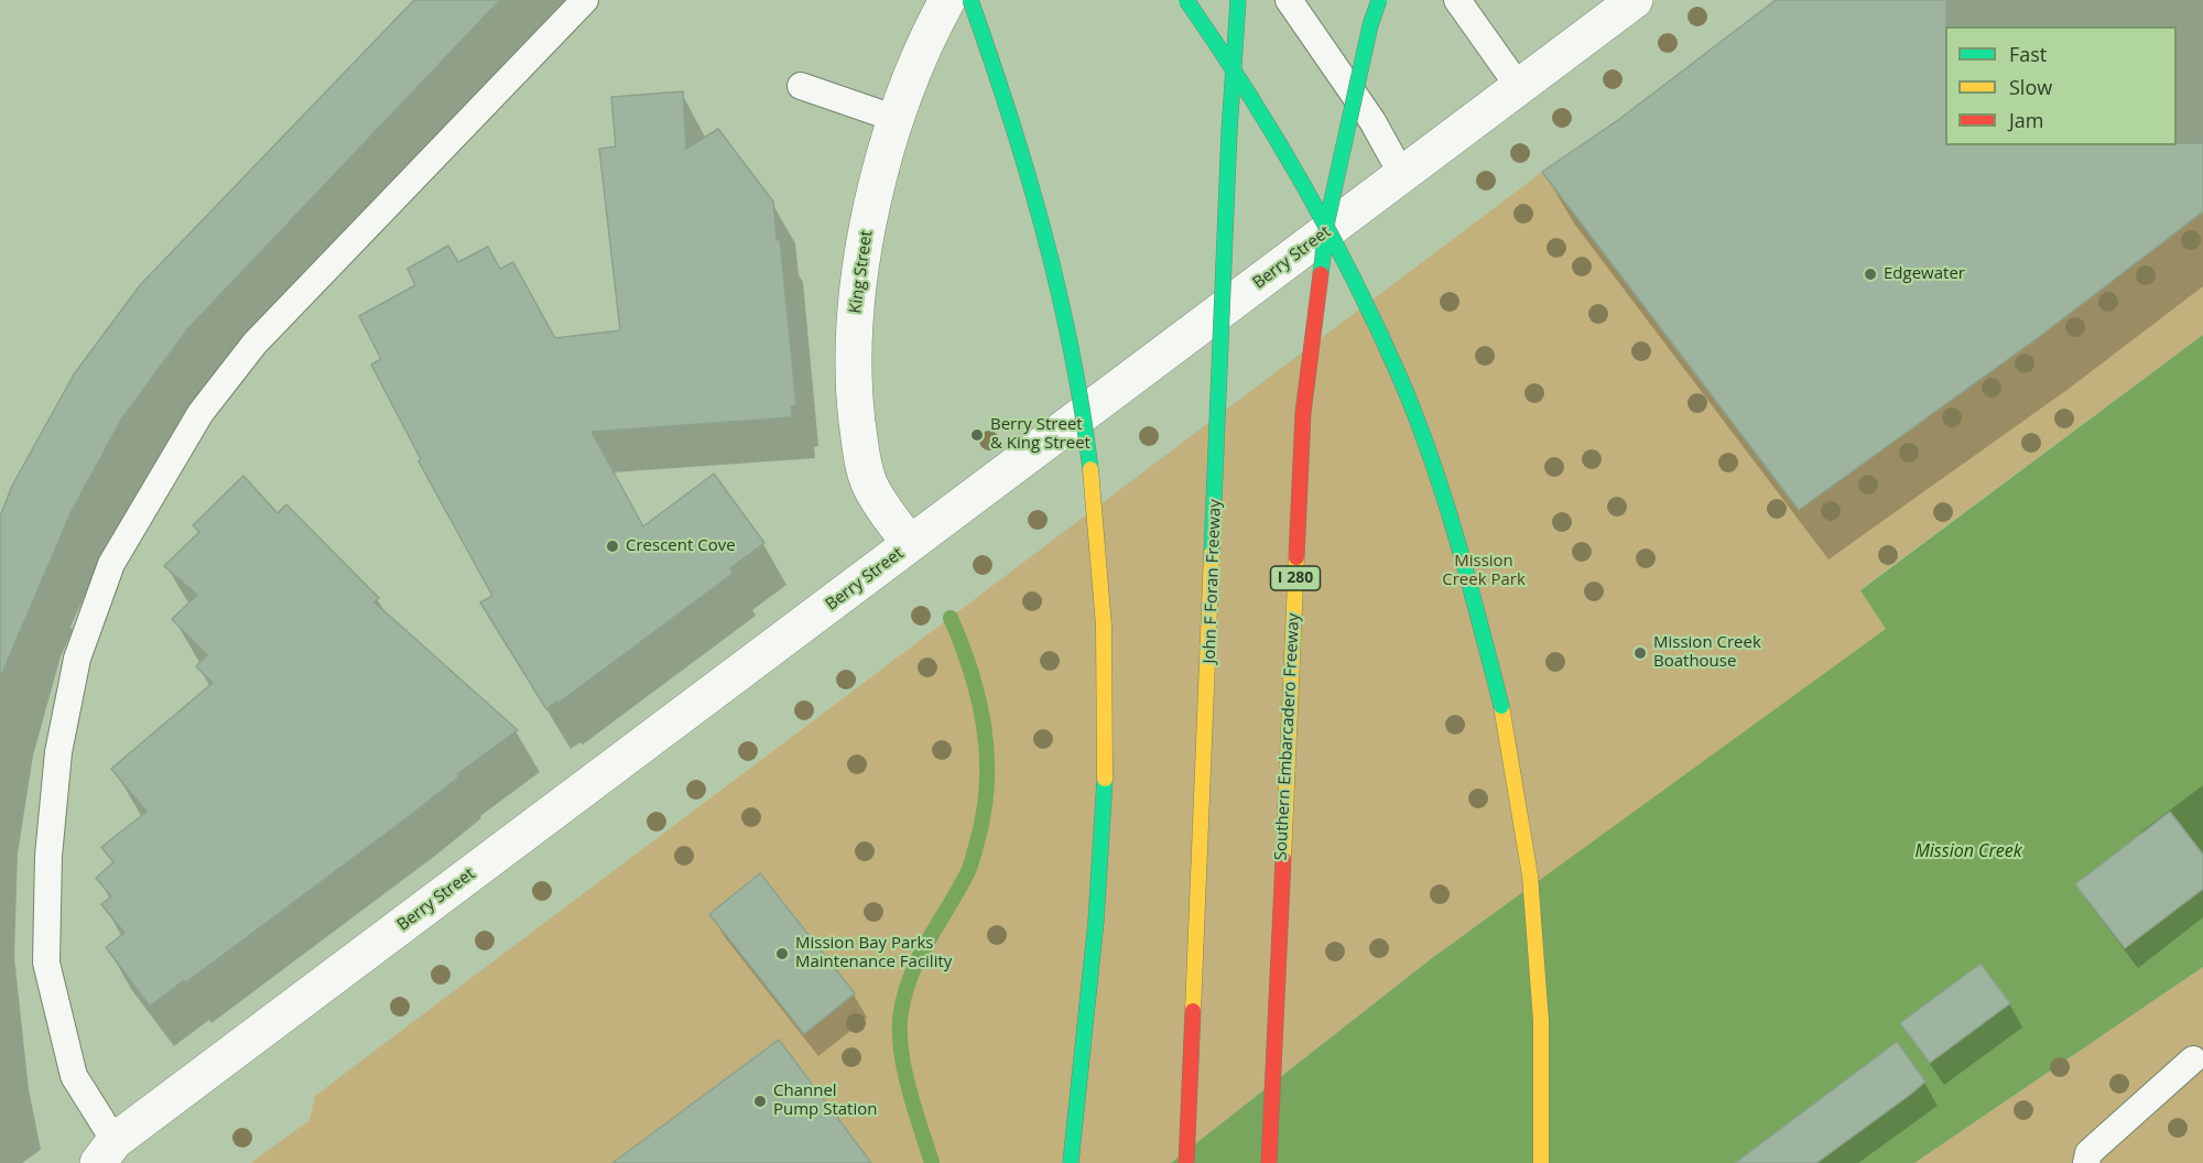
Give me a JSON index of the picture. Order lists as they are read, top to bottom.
{
  "streets": {
    "highway": ["I 280", "John F Foran Freeway", "Southern Embarcadero Freeway"],
    "street": ["Berry Street", "King Street"]
  },
  "crossings": [
    ["Berry Street", "King Street"]
  ],
  "water": ["Mission Creek"],
  "parks": ["Mission Creek Park"],
  "places": [
    "Edgewater",
    "Berry Street & King Street",
    "Crescent Cove",
    "Mission Creek Boathouse",
    "Mission Bay Parks Maintenance Facility",
    "Channel Pump Station"
  ],
  "legend": ["Fast", "Slow", "Jam"]
}
